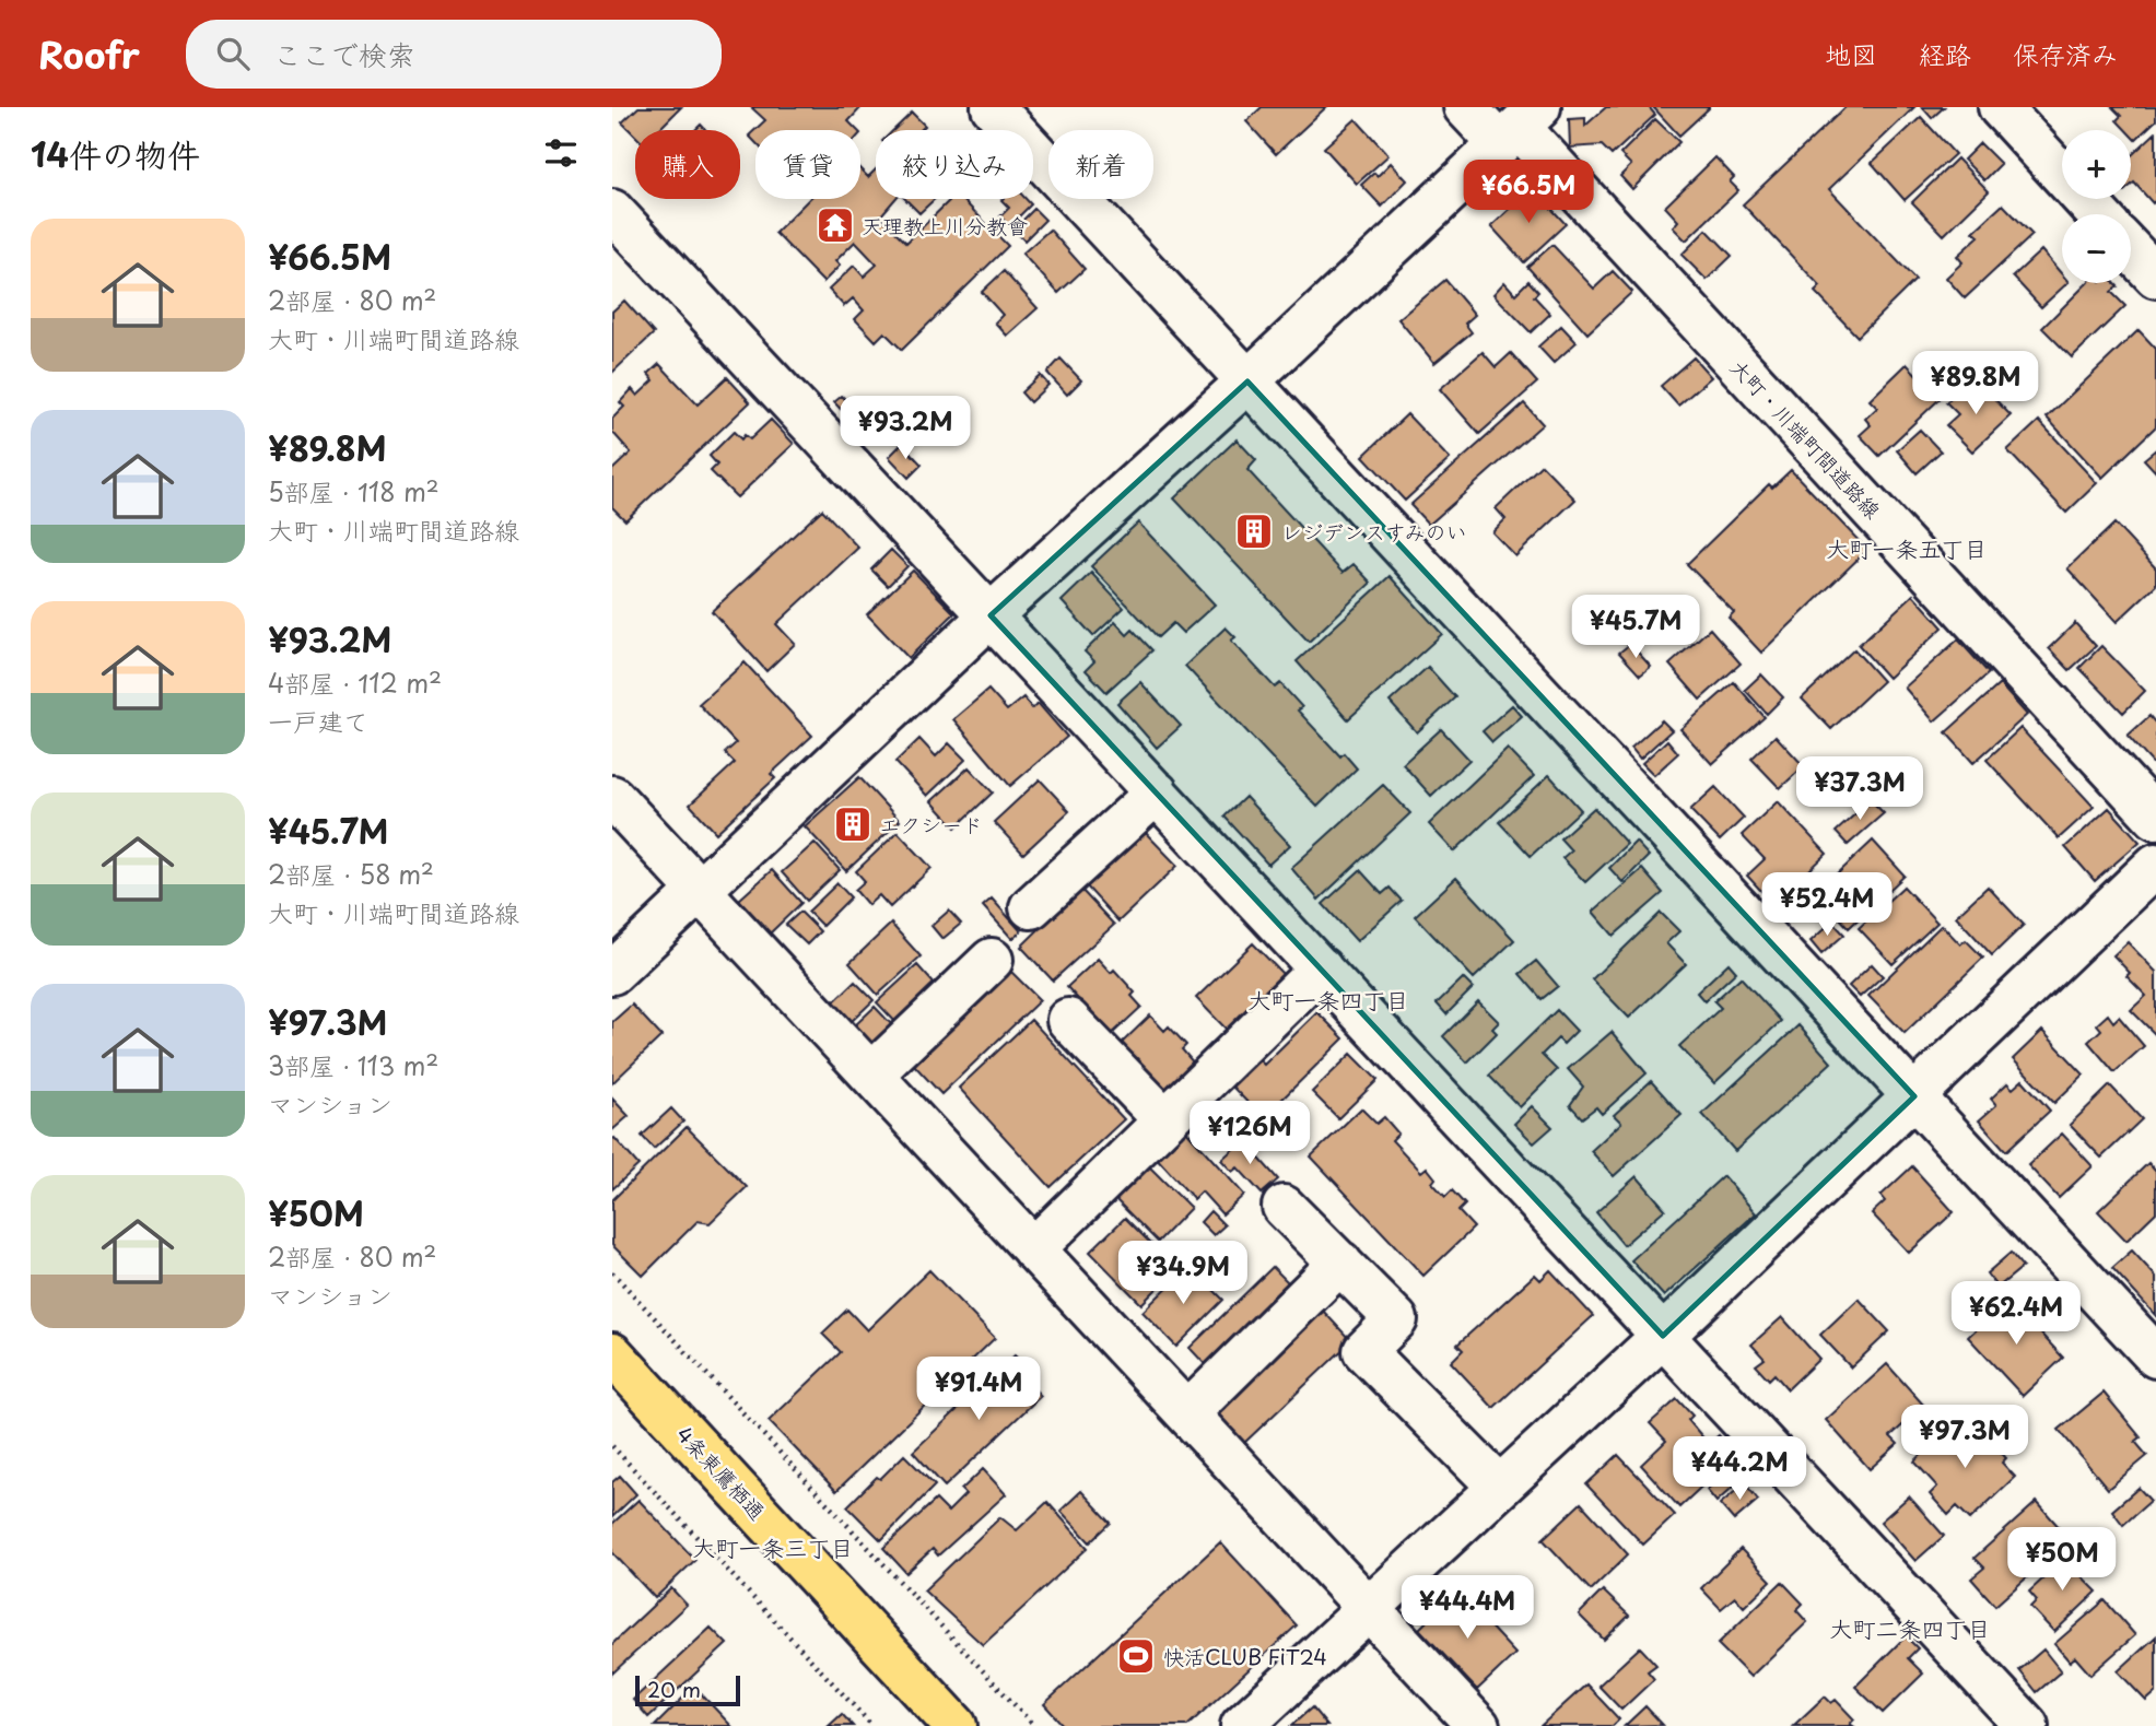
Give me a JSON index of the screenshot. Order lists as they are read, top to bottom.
{
  "streets": {
    "highway": ["4条東鷹栖通"],
    "street": ["大町・川端町間道路線"]
  },
  "districts": [
    "大町一条五丁目",
    "大町一条四丁目",
    "大町一条三丁目",
    "大町二条四丁目"
  ],
  "places": {
    "temple": ["天理教上川分教會"],
    "building": ["レジデンスすみのい", "エクシード"],
    "sports": ["快活CLUB FiT24"]
  },
  "scale_bar": "20 m",
  "page": {
    "header": "Roofr",
    "search": "ここで検索",
    "nav": ["地図", "経路", "保存済み"],
    "heading": "14件の物件",
    "map_buttons": ["+", "−"],
    "chip": [
      "購入",
      "賃貸",
      "絞り込み",
      "新着"
    ],
    "price": [
      "¥66.5M",
      "¥89.8M",
      "¥93.2M",
      "¥45.7M",
      "¥37.3M",
      "¥52.4M",
      "¥126M",
      "¥34.9M",
      "¥62.4M",
      "¥91.4M",
      "¥97.3M",
      "¥44.2M",
      "¥50M",
      "¥44.4M"
    ],
    "list": [
      {
        "name": "¥66.5M",
        "note": "2部屋 · 80 m² · 大町・川端町間道路線"
      },
      {
        "name": "¥89.8M",
        "note": "5部屋 · 118 m² · 大町・川端町間道路線"
      },
      {
        "name": "¥93.2M",
        "note": "4部屋 · 112 m² · 一戸建て"
      },
      {
        "name": "¥45.7M",
        "note": "2部屋 · 58 m² · 大町・川端町間道路線"
      },
      {
        "name": "¥97.3M",
        "note": "3部屋 · 113 m² · マンション"
      },
      {
        "name": "¥50M",
        "note": "2部屋 · 80 m² · マンション"
      }
    ],
    "scale": "20 m"
  }
}
